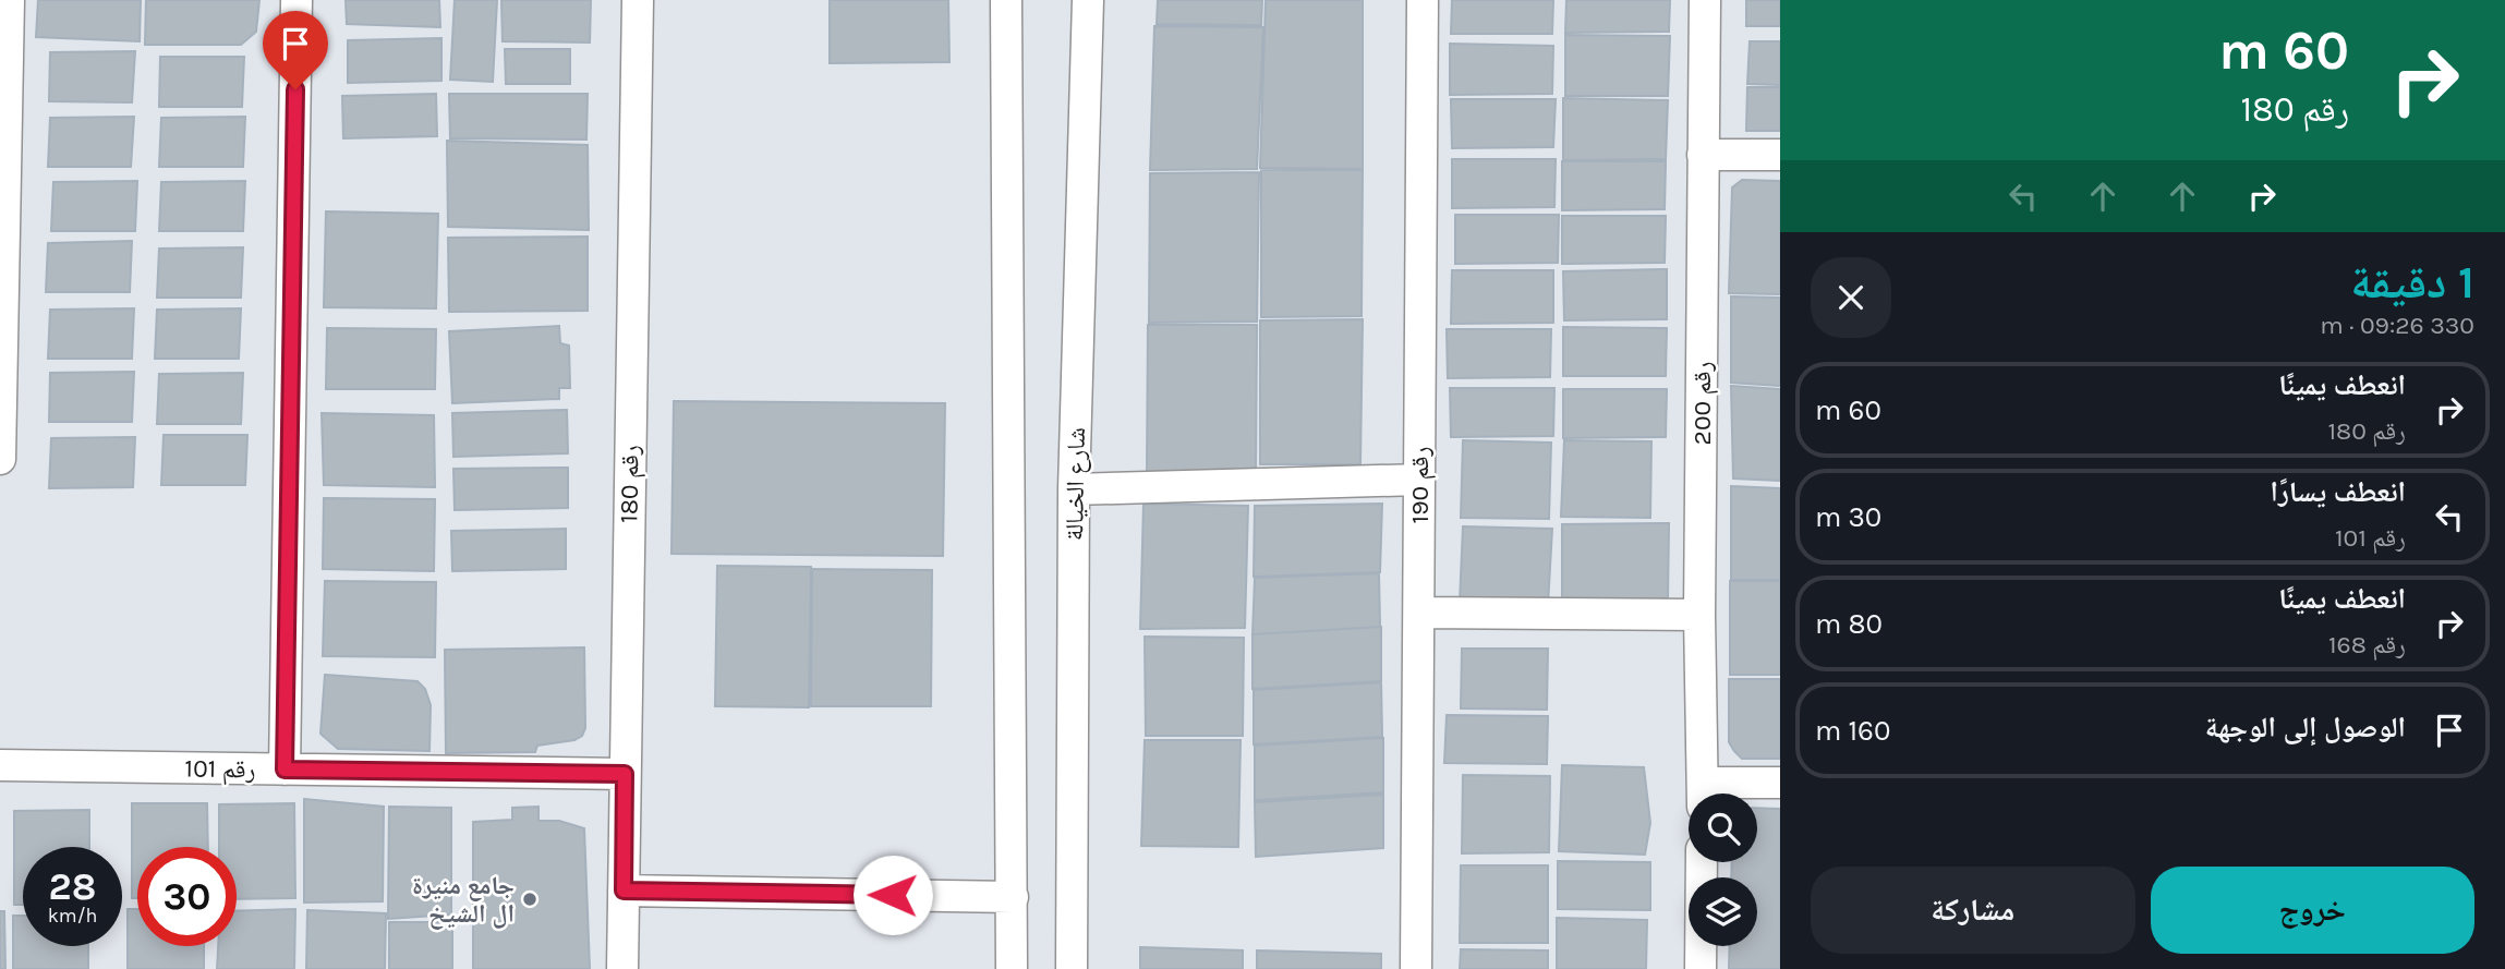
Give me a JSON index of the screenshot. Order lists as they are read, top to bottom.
{
  "streets": {
    "street": [
      "رقم 200",
      "رقم 180",
      "شارع الخيالة",
      "رقم 190",
      "رقم 101"
    ]
  },
  "crossings": [
    ["رقم 180", "رقم 101"]
  ],
  "places": ["جامع منيرة ال الشيخ"],
  "page": {
    "turn": ["60 m", "رقم 180"],
    "heading": ["1 دقيقة", "330 m · 09:26"],
    "list": [
      {
        "name": "انعطف يمينًا",
        "note": "رقم 180",
        "value": "60 m"
      },
      {
        "name": "انعطف يسارًا",
        "note": "رقم 101",
        "value": "30 m"
      },
      {
        "name": "انعطف يمينًا",
        "note": "رقم 168",
        "value": "80 m"
      },
      {
        "name": "الوصول إلى الوجهة",
        "value": "160 m"
      }
    ],
    "speed": "28 km/h",
    "limit": "30",
    "buttons": ["خروج", "مشاركة"]
  }
}
